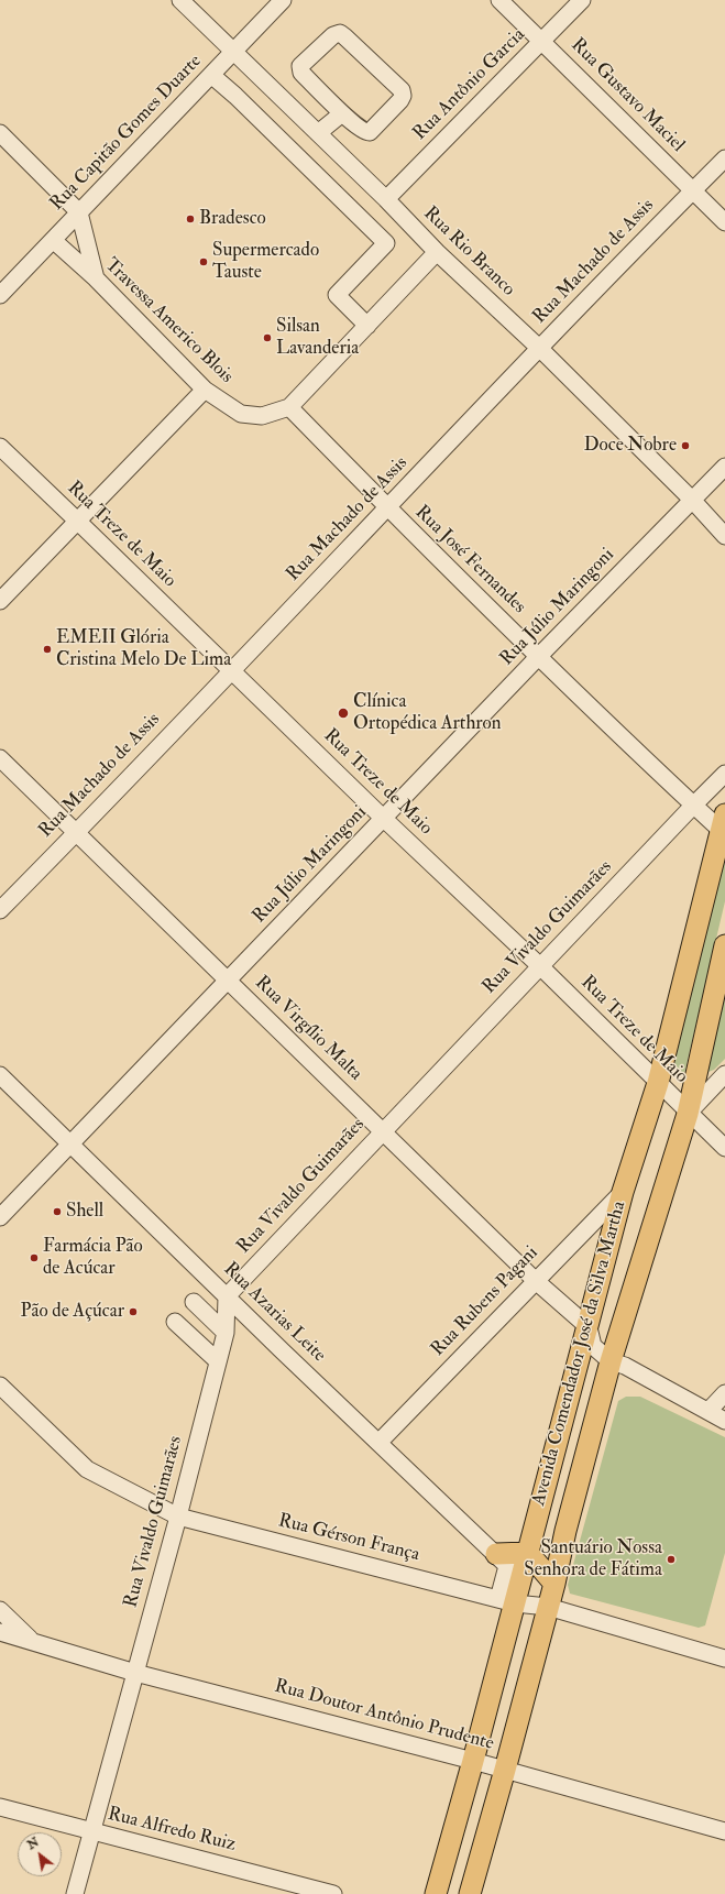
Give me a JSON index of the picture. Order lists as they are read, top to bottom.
{
  "streets": {
    "main road": ["Avenida Comendador José da Silva Martha"],
    "street": [
      "Rua Antônio Garcia",
      "Rua Gustavo Maciel",
      "Rua Capitão Gomes Duarte",
      "Rua Rio Branco",
      "Rua Machado de Assis",
      "Travessa Americo Blois",
      "Rua Treze de Maio",
      "Rua José Fernandes",
      "Rua Júlio Maringoni",
      "Rua Vivaldo Guimarães",
      "Rua Virgílio Malta",
      "Rua Rubens Pagani",
      "Rua Azarias Leite",
      "Rua Gérson França",
      "Rua Doutor Antônio Prudente",
      "Rua Alfredo Ruiz"
    ]
  },
  "crossings": [
    ["Rua Antônio Garcia", "Rua Gustavo Maciel"],
    ["Rua Antônio Garcia", "Rua Rio Branco"],
    ["Rua Gustavo Maciel", "Rua Machado de Assis"],
    ["Rua Capitão Gomes Duarte", "Rua Rio Branco"],
    ["Rua Capitão Gomes Duarte", "Travessa Americo Blois"],
    ["Rua Rio Branco", "Rua Machado de Assis"],
    ["Rua Rio Branco", "Rua Júlio Maringoni"],
    ["Rua Machado de Assis", "Rua Treze de Maio"],
    ["Rua Machado de Assis", "Rua José Fernandes"],
    ["Rua Machado de Assis", "Rua Virgílio Malta"],
    ["Travessa Americo Blois", "Rua José Fernandes"],
    ["Rua Treze de Maio", "Rua Júlio Maringoni"],
    ["Rua Treze de Maio", "Rua Vivaldo Guimarães"],
    ["Rua Treze de Maio", "Avenida Comendador José da Silva Martha"],
    ["Rua José Fernandes", "Rua Júlio Maringoni"],
    ["Rua José Fernandes", "Rua Vivaldo Guimarães"],
    ["Rua José Fernandes", "Avenida Comendador José da Silva Martha"],
    ["Rua Júlio Maringoni", "Rua Virgílio Malta"],
    ["Rua Júlio Maringoni", "Rua Azarias Leite"],
    ["Rua Vivaldo Guimarães", "Rua Virgílio Malta"],
    ["Rua Vivaldo Guimarães", "Rua Azarias Leite"],
    ["Rua Vivaldo Guimarães", "Rua Gérson França"],
    ["Rua Vivaldo Guimarães", "Rua Doutor Antônio Prudente"],
    ["Rua Vivaldo Guimarães", "Rua Alfredo Ruiz"],
    ["Rua Virgílio Malta", "Rua Rubens Pagani"],
    ["Rua Virgílio Malta", "Avenida Comendador José da Silva Martha"],
    ["Rua Rubens Pagani", "Rua Azarias Leite"],
    ["Rua Rubens Pagani", "Avenida Comendador José da Silva Martha"],
    ["Rua Azarias Leite", "Avenida Comendador José da Silva Martha"],
    ["Avenida Comendador José da Silva Martha", "Rua Gérson França"],
    ["Avenida Comendador José da Silva Martha", "Rua Doutor Antônio Prudente"]
  ],
  "places": [
    "Bradesco",
    "Supermercado Tauste",
    "Silsan Lavanderia",
    "Doce Nobre",
    "EMEII Glória Cristina Melo De Lima",
    "Clínica Ortopédica Arthron",
    "Shell",
    "Farmácia Pão de Acúcar",
    "Pão de Açúcar",
    "Santuário Nossa Senhora de Fátima"
  ],
  "north": "top left"
}
